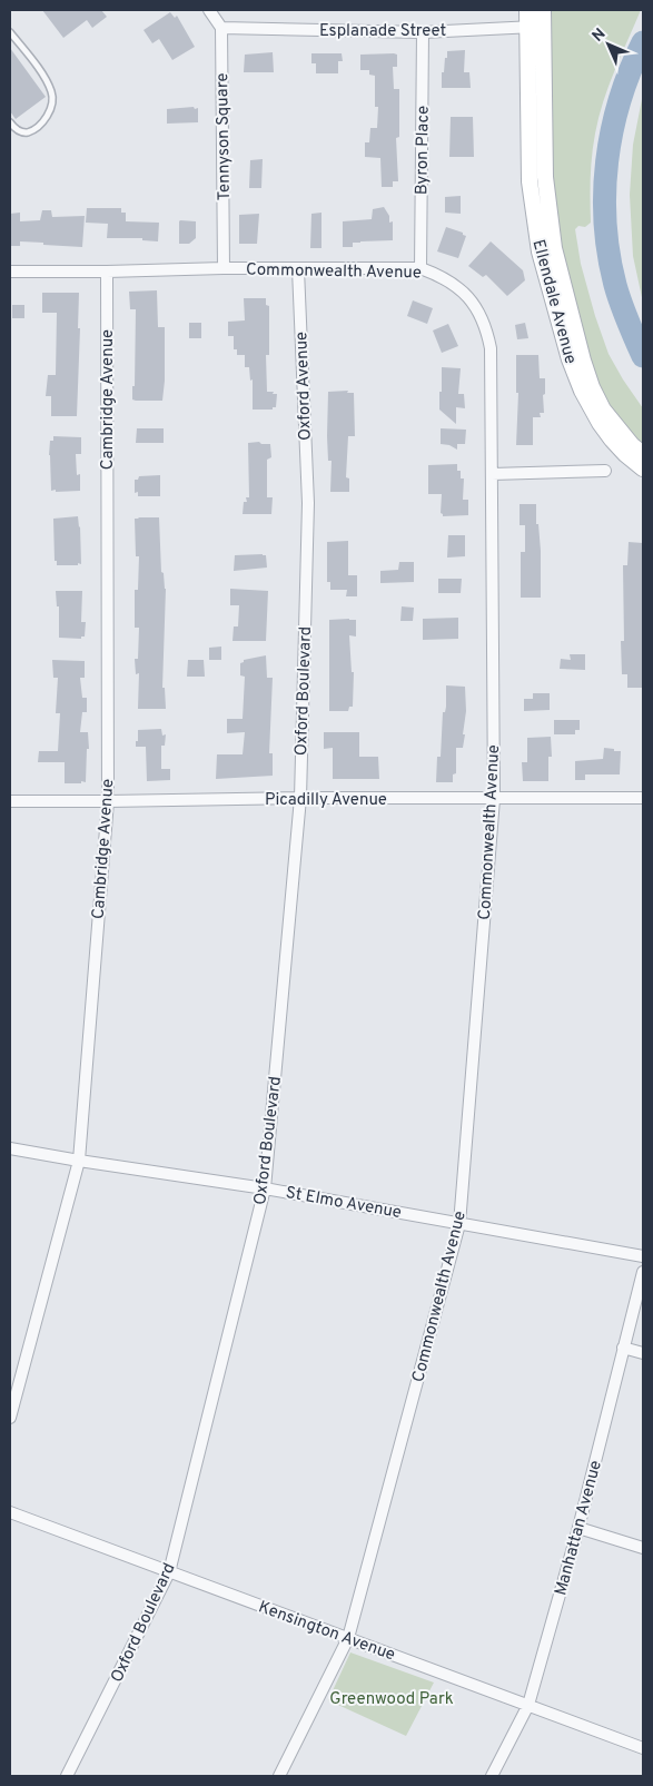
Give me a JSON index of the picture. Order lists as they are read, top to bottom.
{
  "streets": {
    "main road": ["Ellendale Avenue"],
    "street": [
      "Esplanade Street",
      "Tennyson Square",
      "Byron Place",
      "Commonwealth Avenue",
      "Oxford Avenue",
      "Cambridge Avenue",
      "Oxford Boulevard",
      "Picadilly Avenue",
      "St Elmo Avenue",
      "Manhattan Avenue",
      "Kensington Avenue"
    ]
  },
  "crossings": [
    ["Esplanade Street", "Tennyson Square"],
    ["Esplanade Street", "Byron Place"],
    ["Esplanade Street", "Ellendale Avenue"],
    ["Tennyson Square", "Commonwealth Avenue"],
    ["Byron Place", "Commonwealth Avenue"],
    ["Commonwealth Avenue", "Oxford Avenue"],
    ["Commonwealth Avenue", "Cambridge Avenue"],
    ["Commonwealth Avenue", "Picadilly Avenue"],
    ["Commonwealth Avenue", "St Elmo Avenue"],
    ["Commonwealth Avenue", "Kensington Avenue"],
    ["Oxford Avenue", "Oxford Boulevard"],
    ["Cambridge Avenue", "Picadilly Avenue"],
    ["Cambridge Avenue", "St Elmo Avenue"],
    ["Oxford Boulevard", "Picadilly Avenue"],
    ["Oxford Boulevard", "St Elmo Avenue"],
    ["Oxford Boulevard", "Kensington Avenue"],
    ["Manhattan Avenue", "Kensington Avenue"]
  ],
  "parks": ["Greenwood Park"],
  "north": "top left"
}
